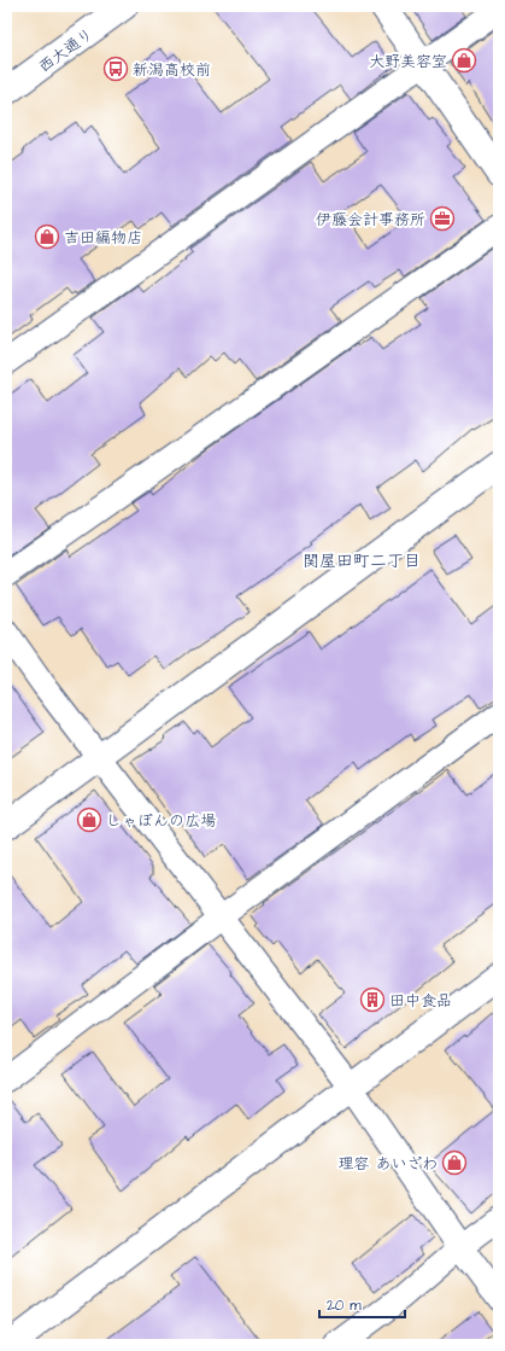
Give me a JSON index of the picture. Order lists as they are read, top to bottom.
{
  "streets": {
    "main road": ["西大通り"]
  },
  "districts": ["関屋田町二丁目"],
  "places": {
    "shop": [
      "大野美容室",
      "吉田編物店",
      "しゃぼんの広場",
      "理容 あいざわ"
    ],
    "bus stop": ["新潟高校前"],
    "office": ["伊藤会計事務所"],
    "building": ["田中食品"]
  },
  "scale_bar": "20 m"
}
